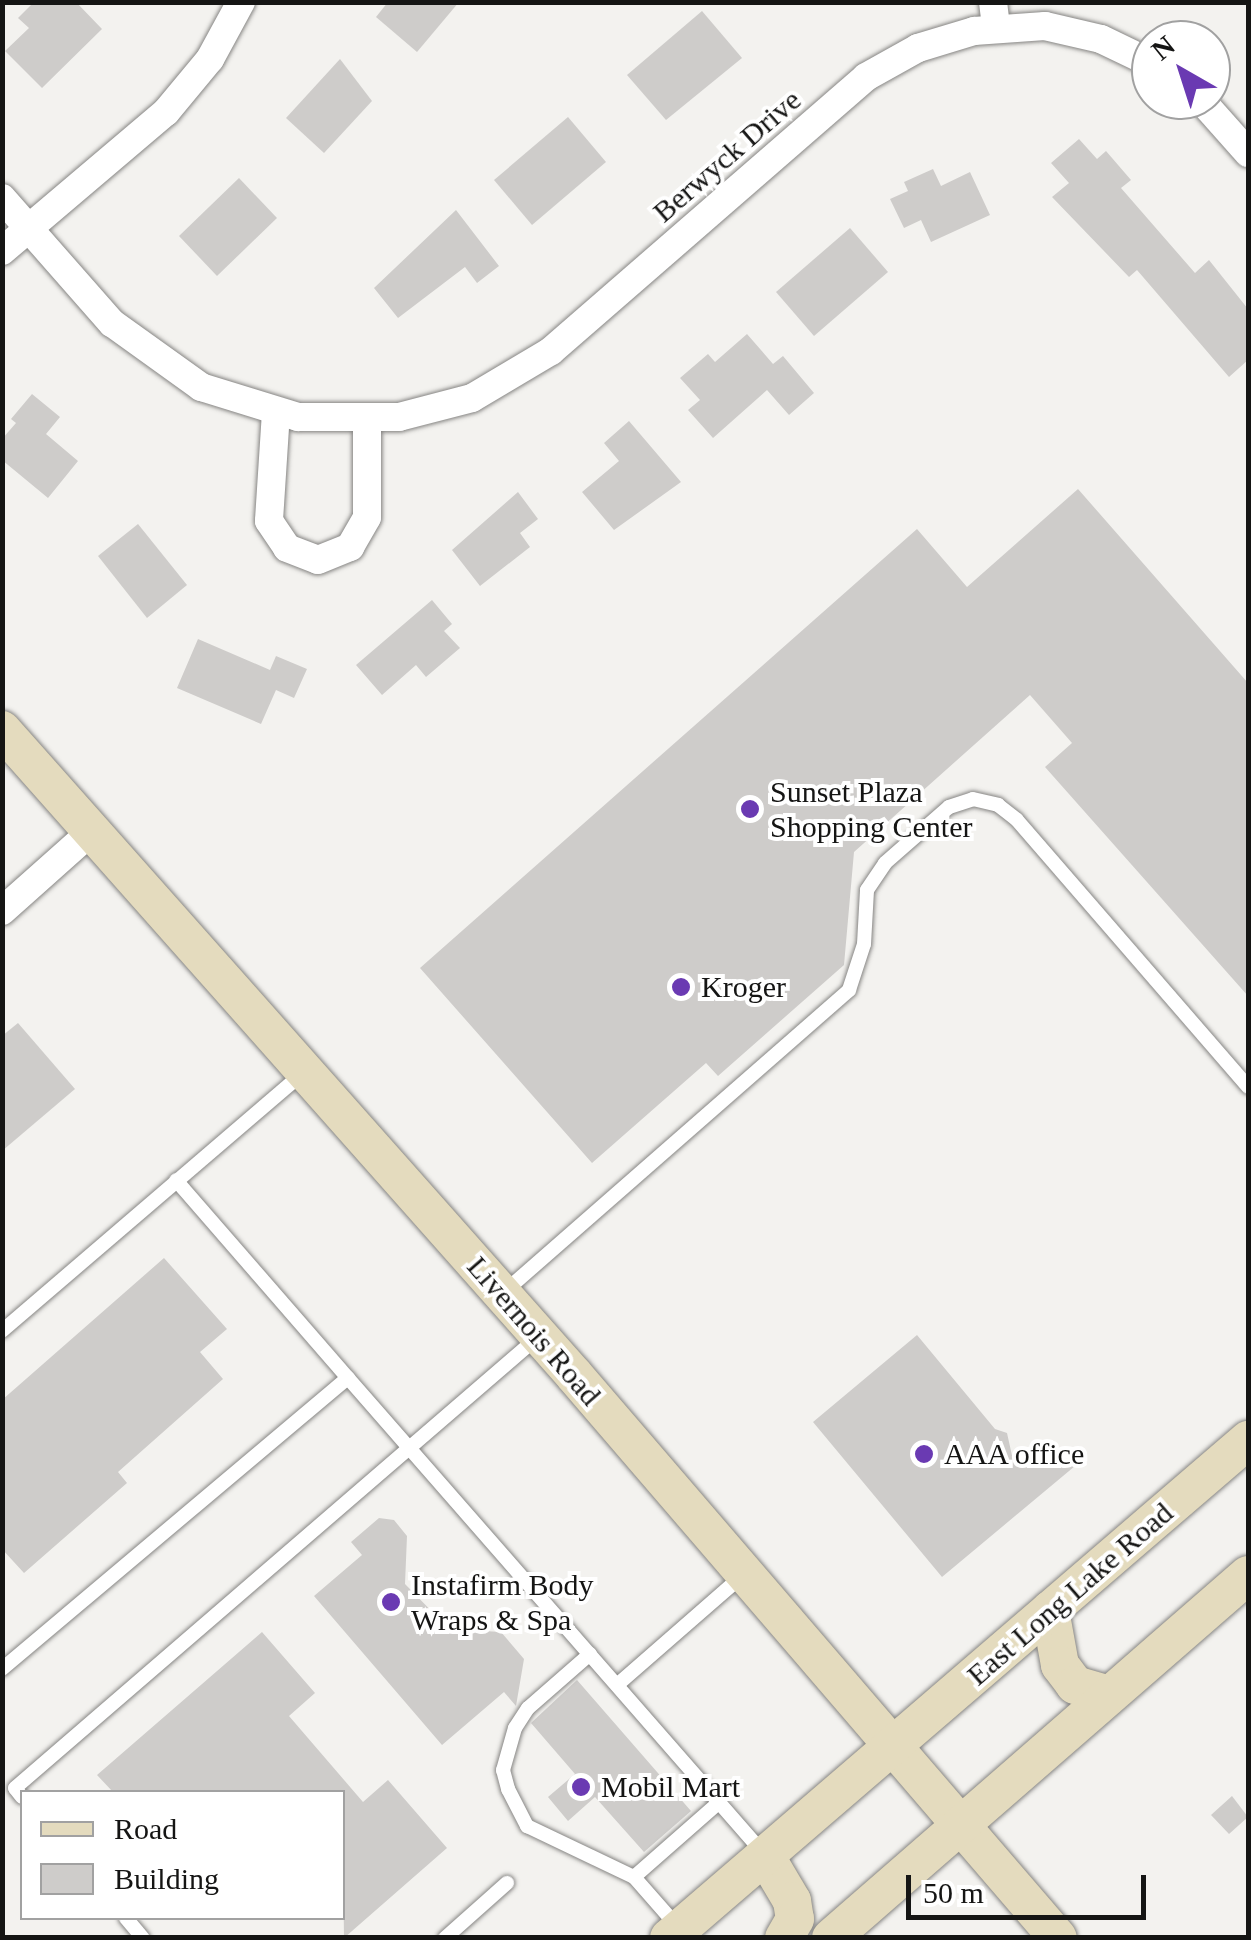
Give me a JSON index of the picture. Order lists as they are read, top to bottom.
{
  "streets": {
    "main road": ["Livernois Road", "East Long Lake Road"],
    "street": ["Berwyck Drive"]
  },
  "crossings": [
    ["Livernois Road", "East Long Lake Road"]
  ],
  "places": [
    "Sunset Plaza Shopping Center",
    "Kroger",
    "AAA office",
    "Instafirm Body Wraps & Spa",
    "Mobil Mart"
  ],
  "legend": ["Road", "Building"],
  "scale_bar": "50 m",
  "north": "top left"
}
